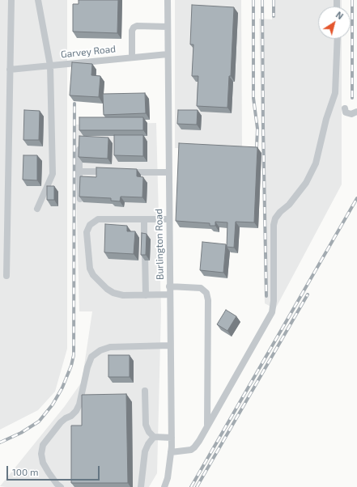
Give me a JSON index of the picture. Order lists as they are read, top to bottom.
{
  "streets": {
    "street": ["Garvey Road", "Burlington Road"]
  },
  "crossings": [
    ["Garvey Road", "Burlington Road"]
  ],
  "scale_bar": "100 m",
  "north": "top right"
}
